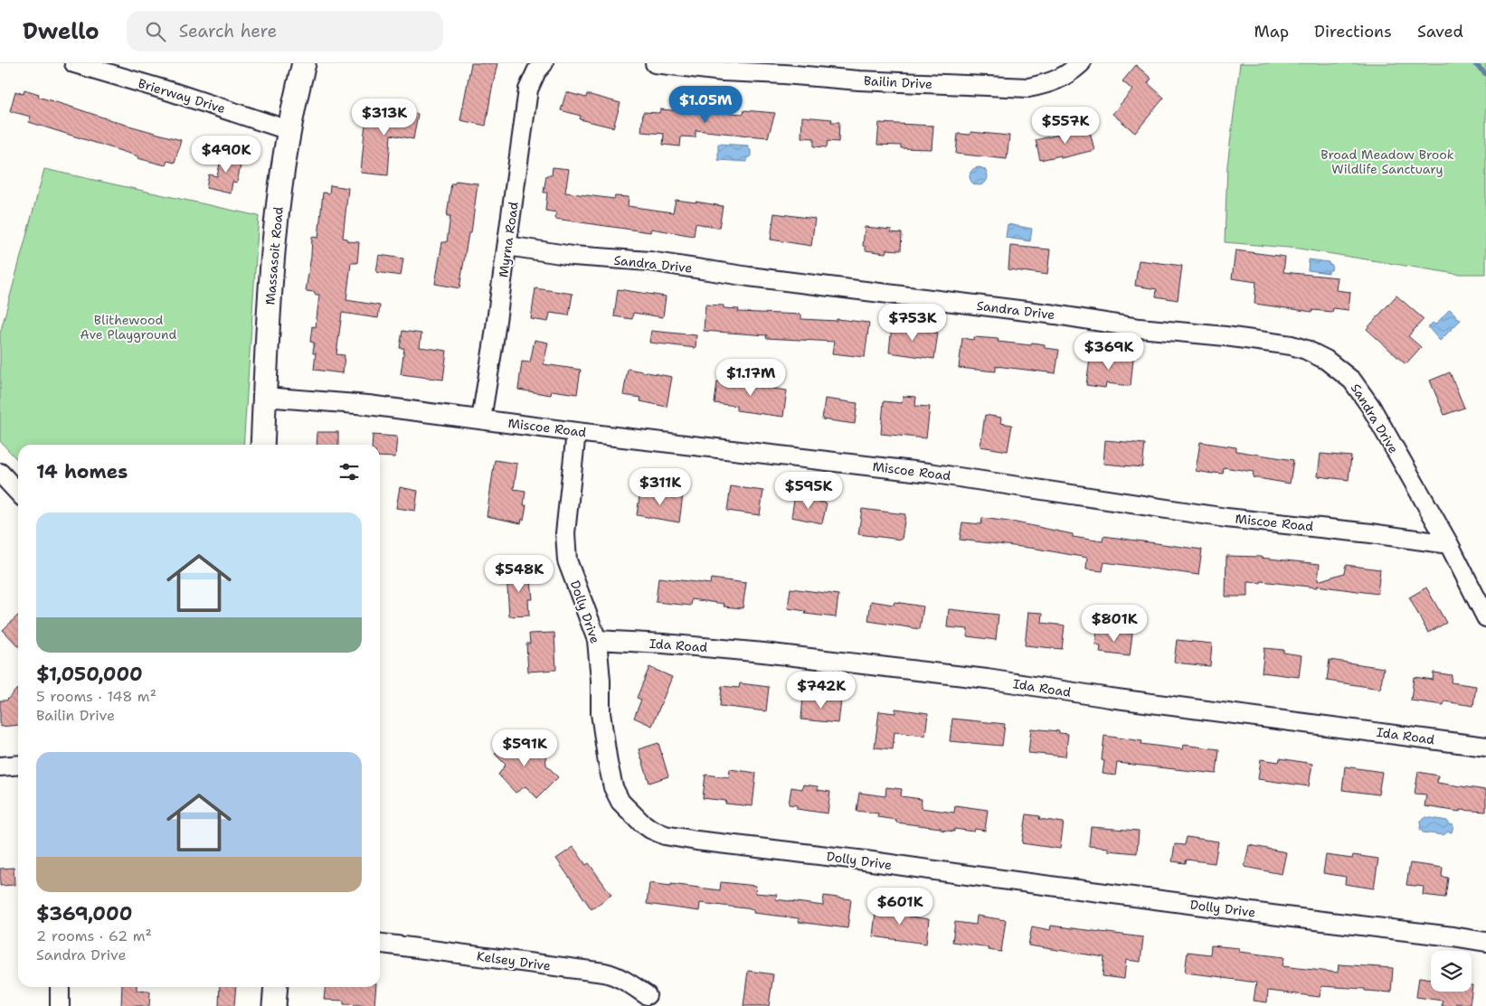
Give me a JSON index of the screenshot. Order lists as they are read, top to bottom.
{
  "streets": {
    "main road": ["Massasoit Road"],
    "street": [
      "Bailin Drive",
      "Brierway Drive",
      "Myrna Road",
      "Sandra Drive",
      "Miscoe Road",
      "Dolly Drive",
      "Ida Road",
      "Kelsey Drive"
    ]
  },
  "crossings": [
    ["Brierway Drive", "Massasoit Road"],
    ["Myrna Road", "Sandra Drive"],
    ["Myrna Road", "Miscoe Road"],
    ["Massasoit Road", "Miscoe Road"],
    ["Sandra Drive", "Miscoe Road"],
    ["Miscoe Road", "Dolly Drive"],
    ["Dolly Drive", "Ida Road"]
  ],
  "parks": ["Broad Meadow Brook Wildlife Sanctuary", "Blithewood Ave Playground"],
  "page": {
    "header": "Dwello",
    "search": "Search here",
    "nav": ["Map", "Directions", "Saved"],
    "price": [
      "$1.05M",
      "$313K",
      "$557K",
      "$490K",
      "$753K",
      "$369K",
      "$1.17M",
      "$311K",
      "$595K",
      "$548K",
      "$801K",
      "$742K",
      "$591K",
      "$601K"
    ],
    "heading": "14 homes",
    "list": [
      {
        "name": "$1,050,000",
        "note": "5 rooms · 148 m² · Bailin Drive"
      },
      {
        "name": "$369,000",
        "note": "2 rooms · 62 m² · Sandra Drive"
      }
    ]
  }
}
